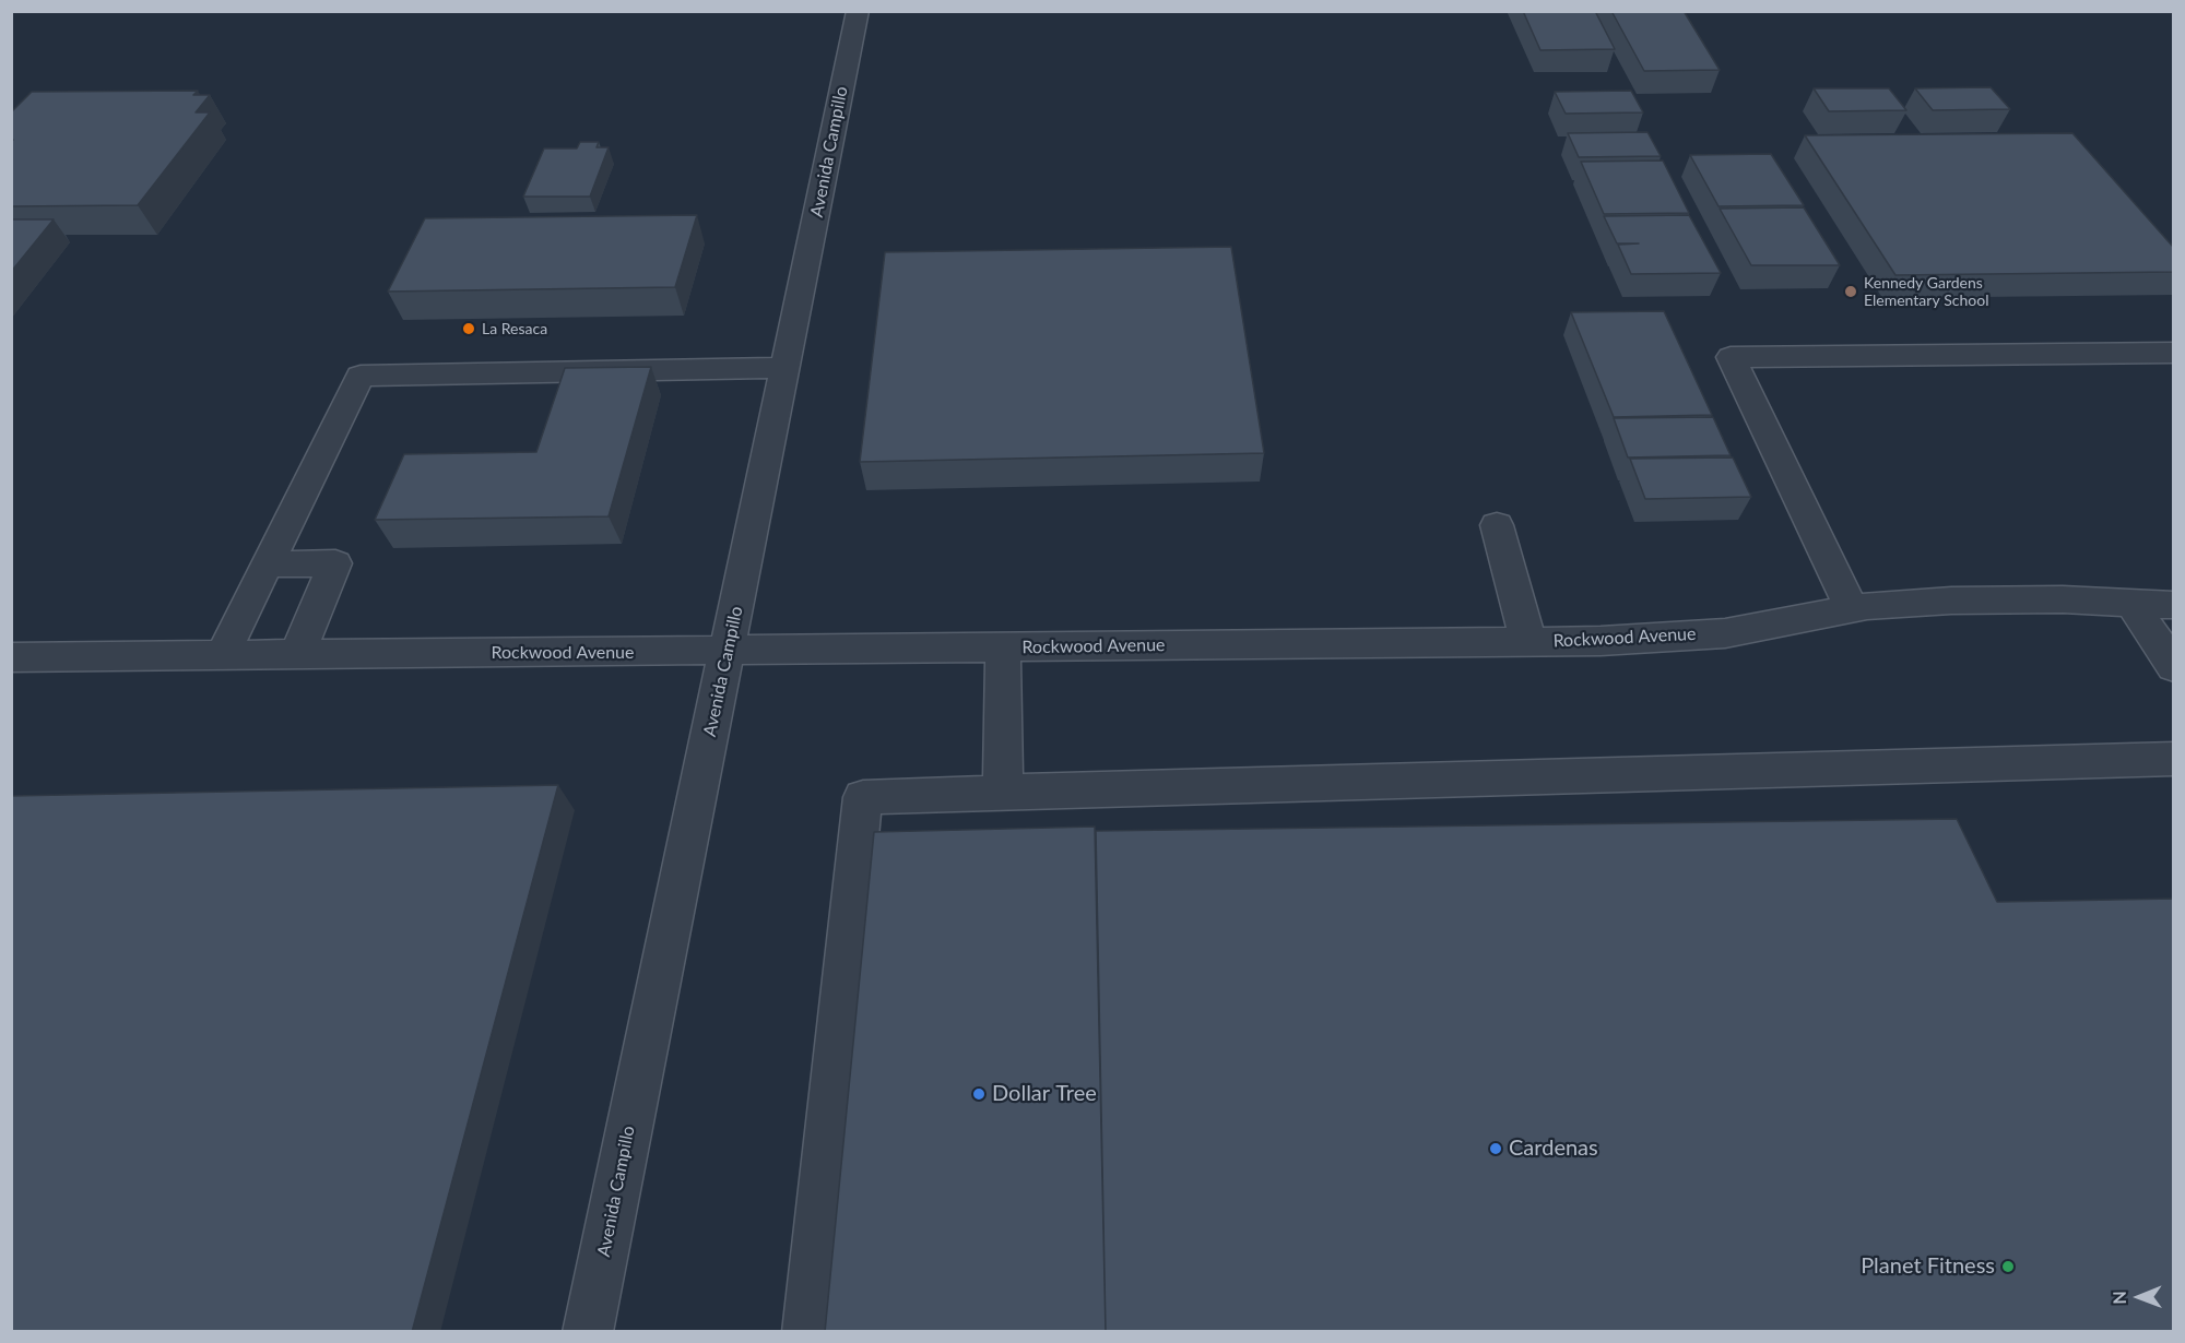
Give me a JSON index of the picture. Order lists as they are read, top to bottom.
{
  "streets": {
    "street": ["Avenida Campillo", "Rockwood Avenue"]
  },
  "crossings": [
    ["Avenida Campillo", "Rockwood Avenue"]
  ],
  "places": [
    "Kennedy Gardens Elementary School",
    "La Resaca",
    "Dollar Tree",
    "Cardenas",
    "Planet Fitness"
  ],
  "north": "left"
}
